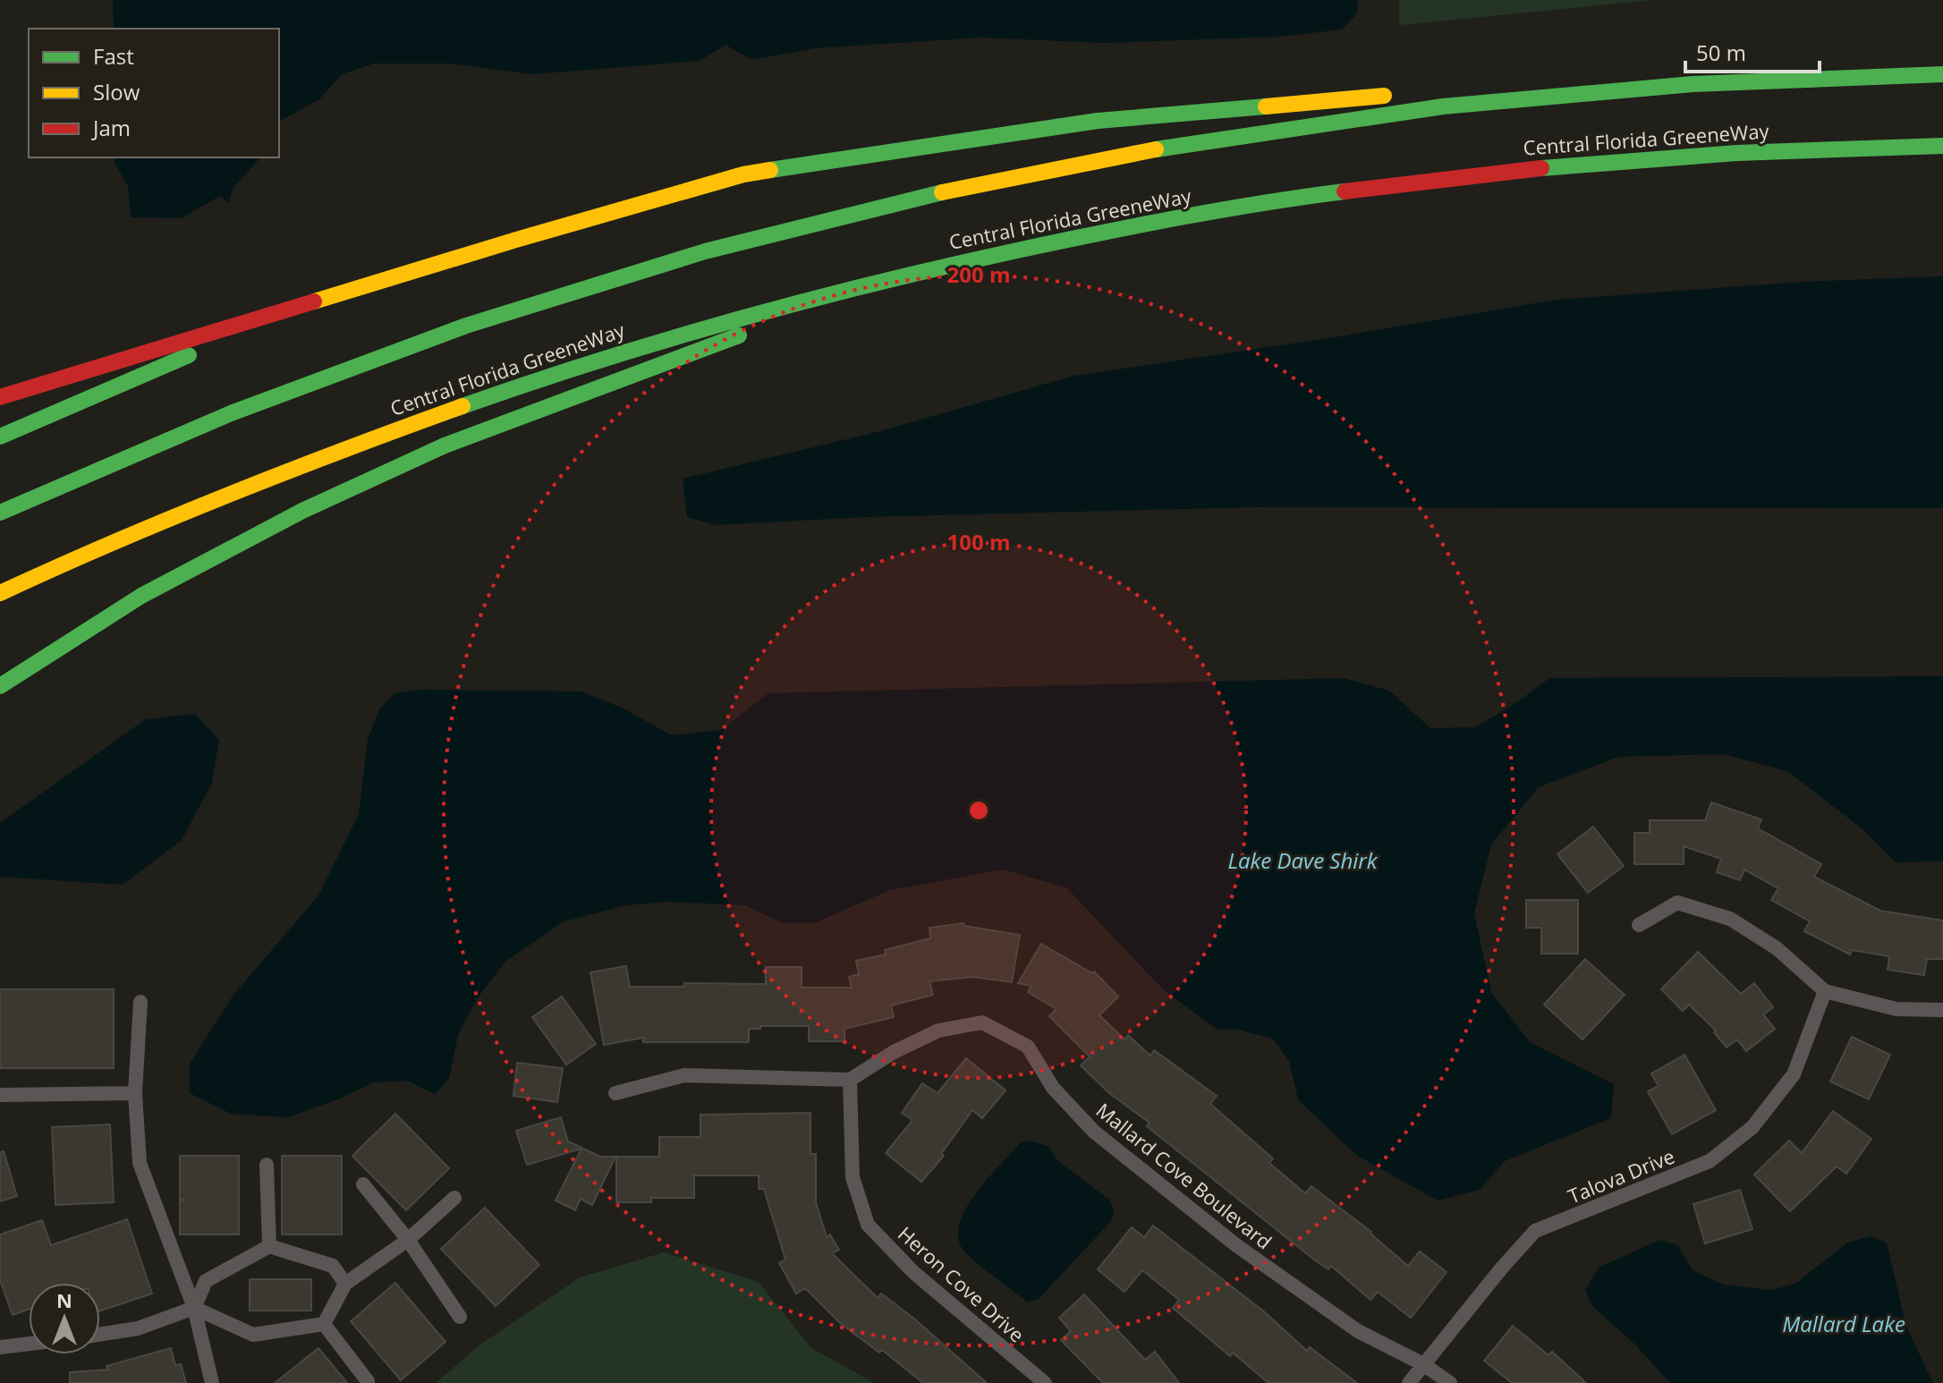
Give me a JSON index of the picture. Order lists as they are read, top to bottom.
{
  "streets": {
    "highway": ["Central Florida GreeneWay"],
    "street": ["Mallard Cove Boulevard", "Talova Drive", "Heron Cove Drive"]
  },
  "crossings": [
    ["Mallard Cove Boulevard", "Talova Drive"],
    ["Mallard Cove Boulevard", "Heron Cove Drive"]
  ],
  "water": ["Lake Dave Shirk", "Mallard Lake"],
  "legend": ["Fast", "Slow", "Jam"],
  "scale_bar": "50 m",
  "north": "top",
  "rings": ["200 m", "100 m"]
}
